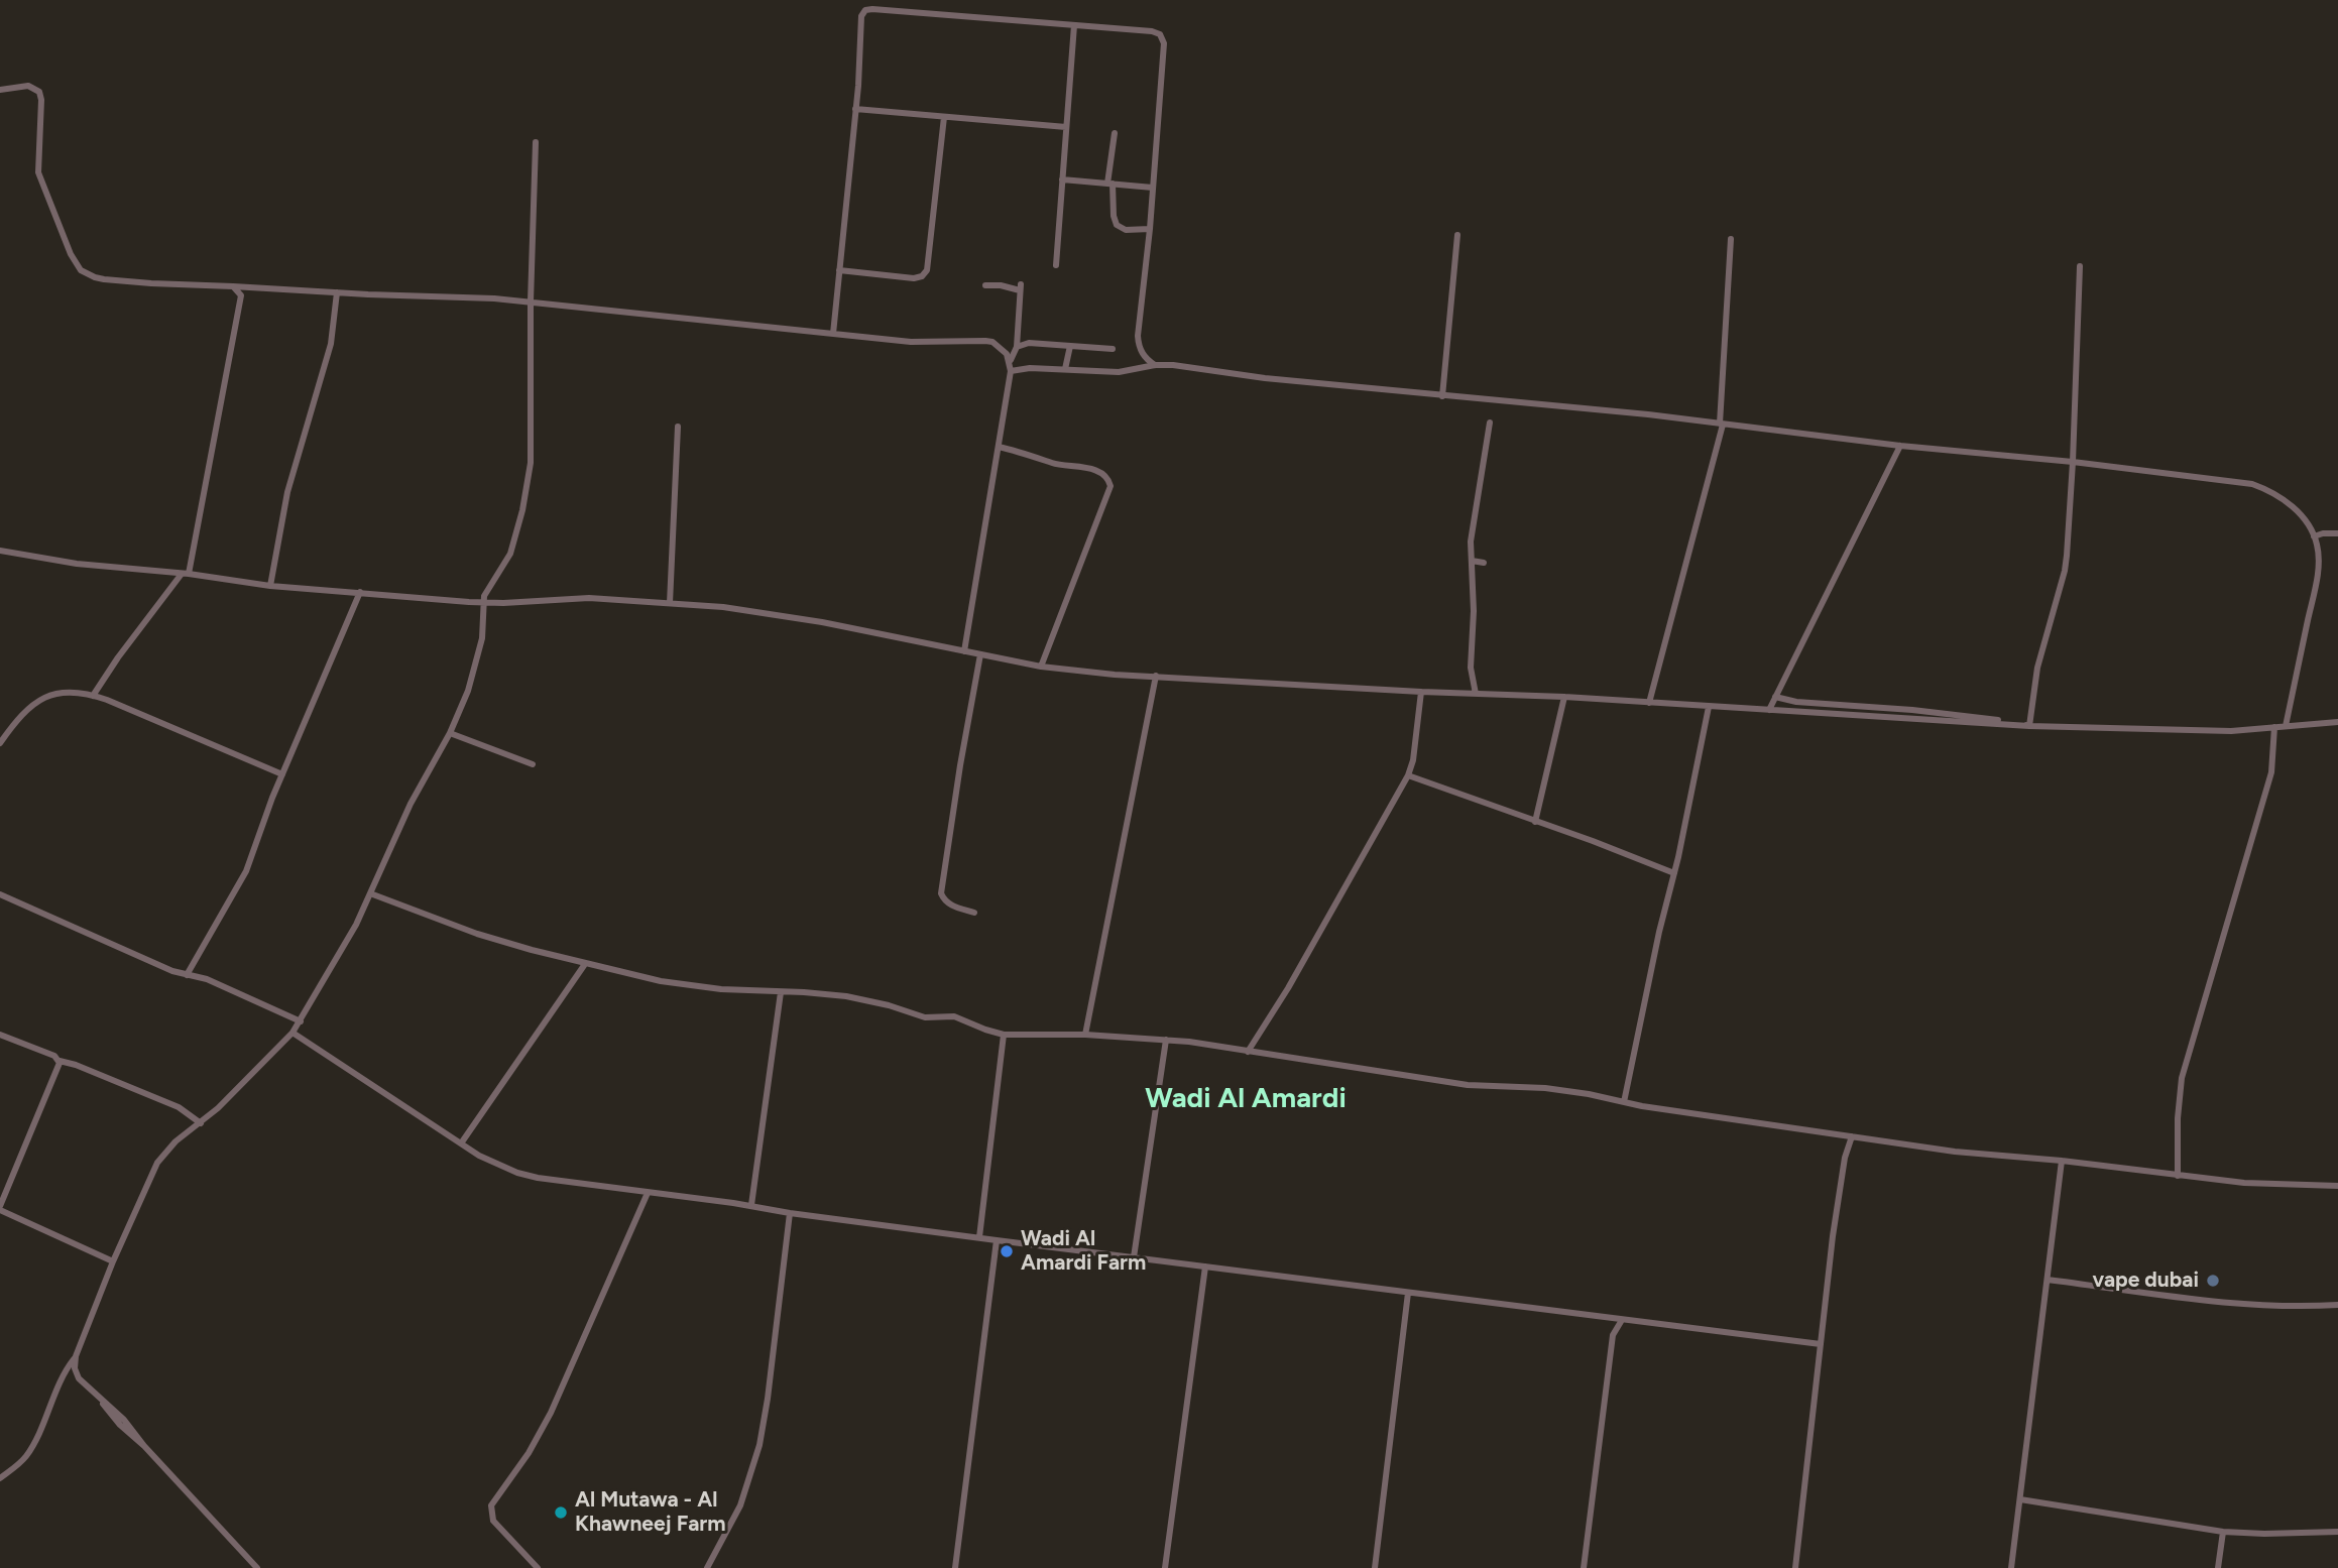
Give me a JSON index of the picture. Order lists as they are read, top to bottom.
{
  "districts": ["Wadi Al Amardi"],
  "places": ["Wadi Al Amardi Farm", "vape dubai", "Al Mutawa - Al Khawneej Farm"]
}
